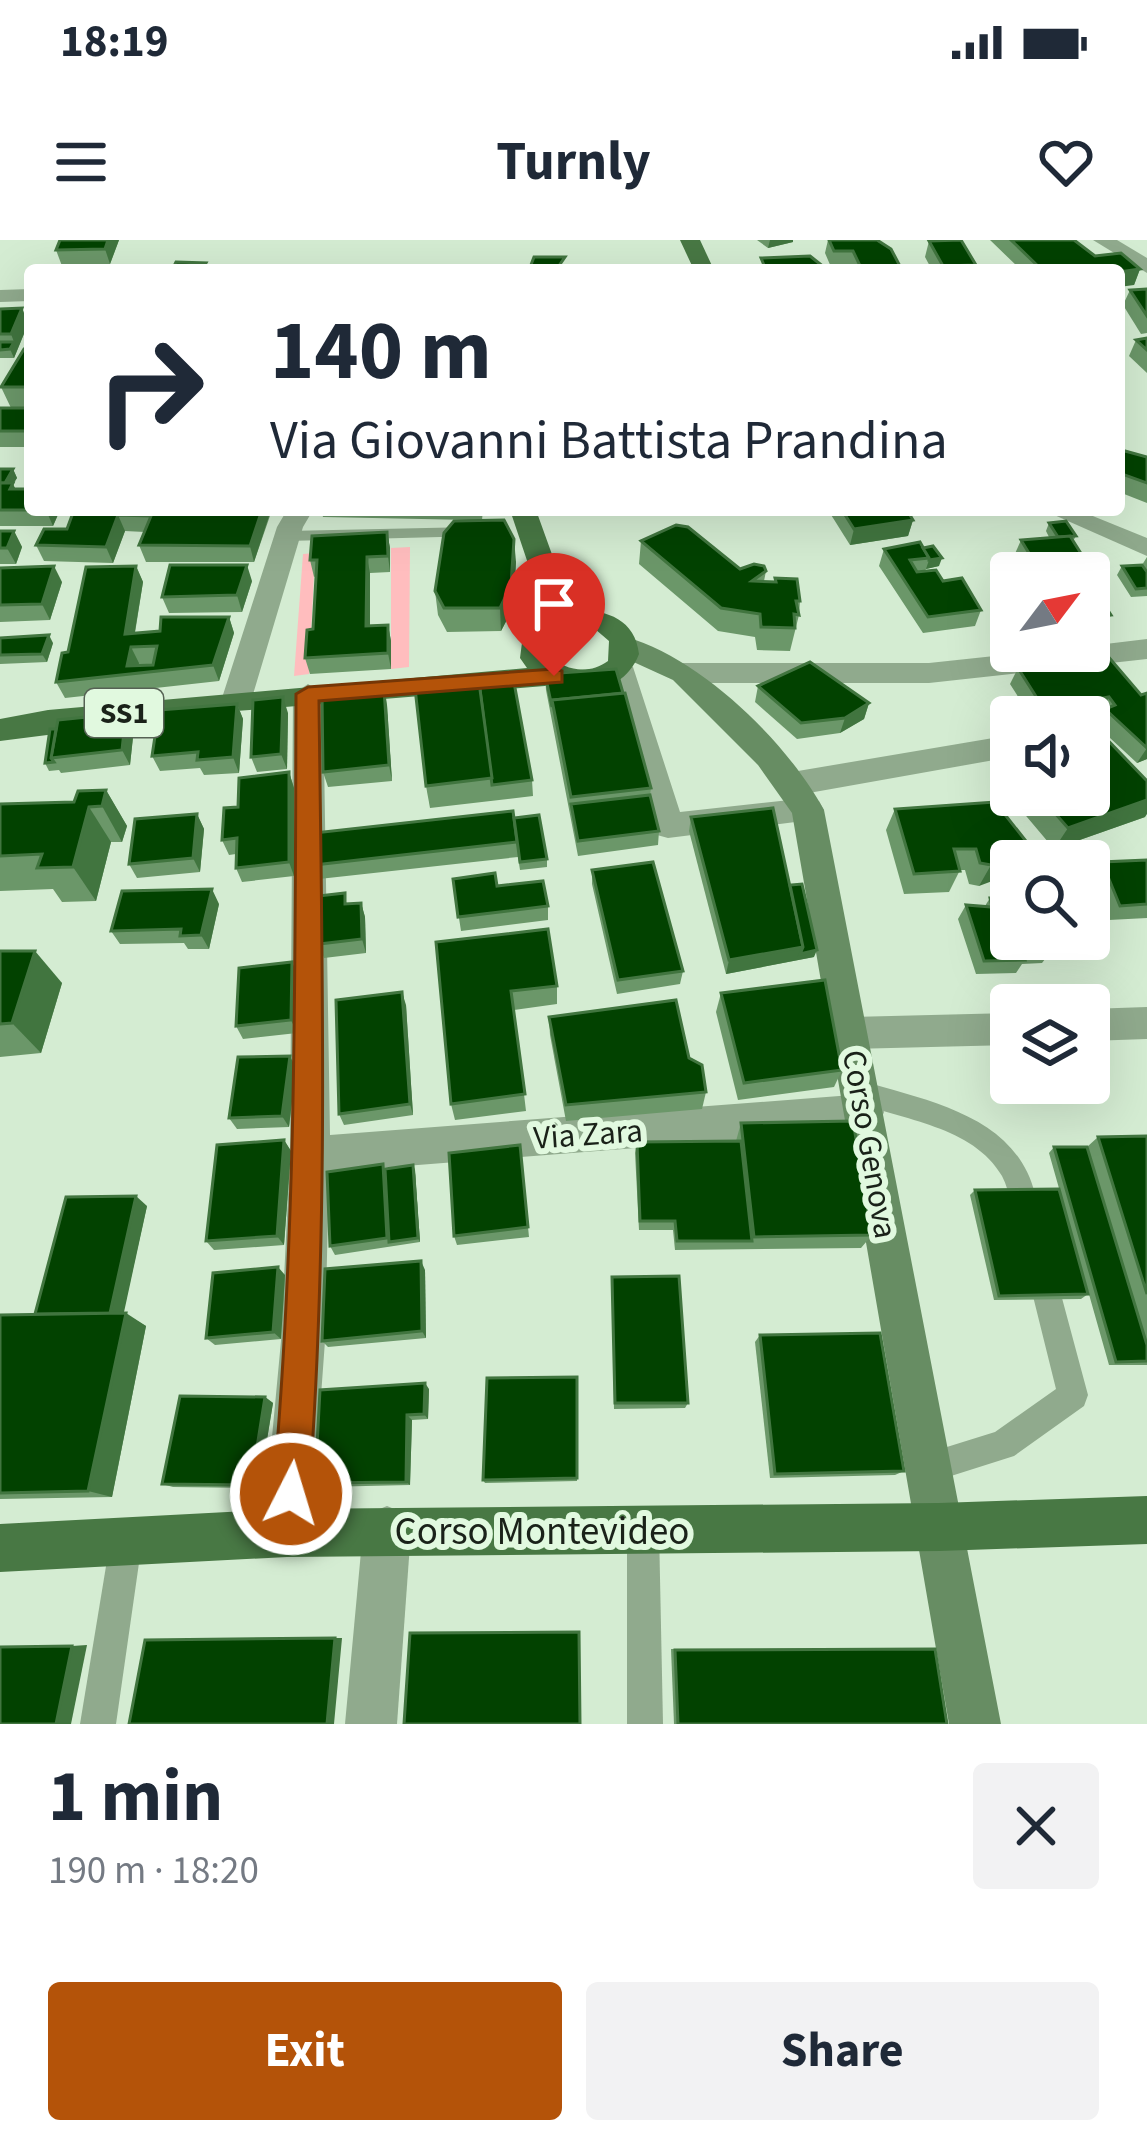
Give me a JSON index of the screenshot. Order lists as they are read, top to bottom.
{
  "streets": {
    "main road": ["SS1", "Corso Genova", "Corso Montevideo"],
    "street": ["Via Zara"]
  },
  "crossings": [
    ["Via Zara", "Corso Genova"],
    ["Corso Genova", "Corso Montevideo"]
  ],
  "north": "top right",
  "page": {
    "status": "18:19",
    "header": "Turnly",
    "turn": ["140 m", "Via Giovanni Battista Prandina"],
    "heading": ["1 min", "190 m · 18:20"],
    "buttons": ["Exit", "Share"]
  }
}
